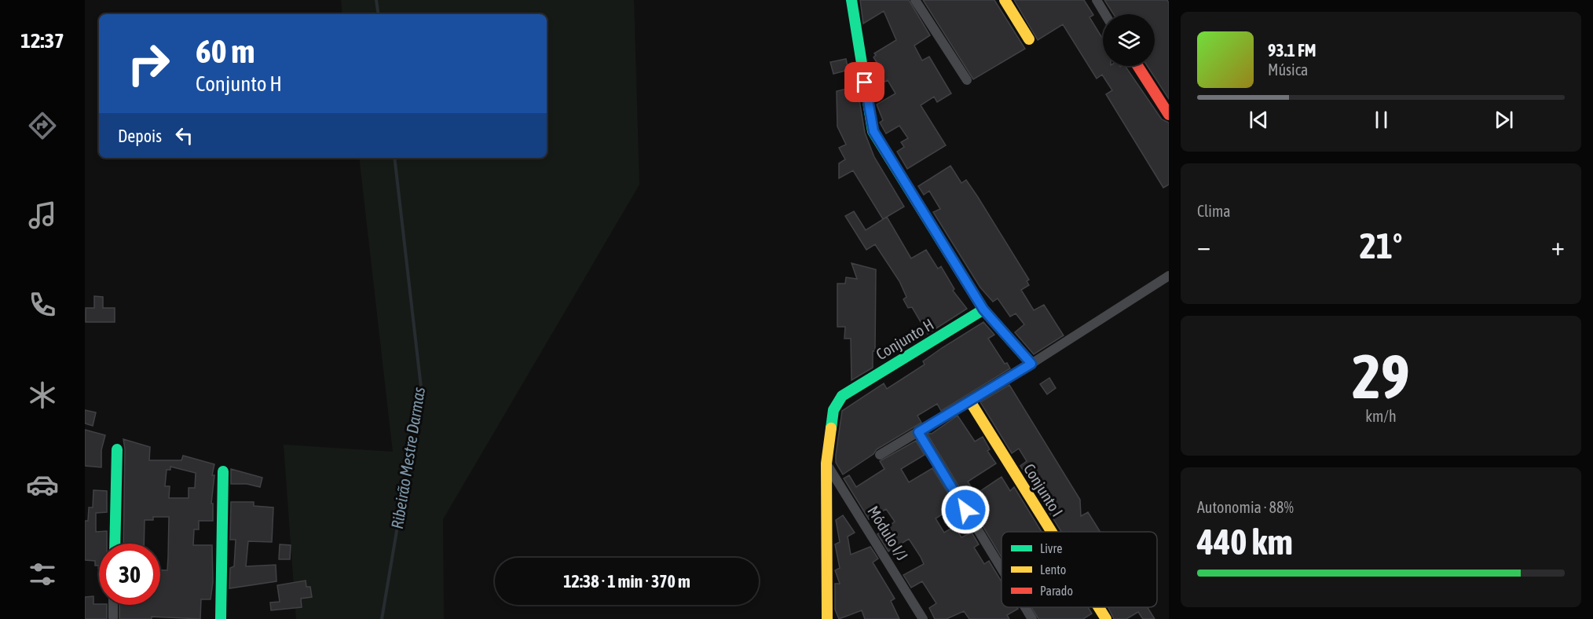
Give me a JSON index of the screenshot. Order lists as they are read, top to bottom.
{
  "streets": {
    "street": ["Conjunto H", "Conjunto I", "Módulo I/J"]
  },
  "crossings": [
    ["Conjunto H", "Módulo I/J"]
  ],
  "water": ["Ribeirão Mestre Darmas"],
  "legend": ["Livre", "Lento", "Parado"],
  "page": {
    "tabs": "12:37",
    "turn": ["60 m", "Conjunto H"],
    "song": ["93.1 FM", "Música"],
    "then": "Depois",
    "tile": [
      "Clima",
      ["29", "km/h"],
      ["Autonomia · 88%", "440 km"]
    ],
    "heat": ["−", "21°", "+"],
    "limit": "30",
    "trip": "12:38 · 1 min · 370 m"
  }
}
